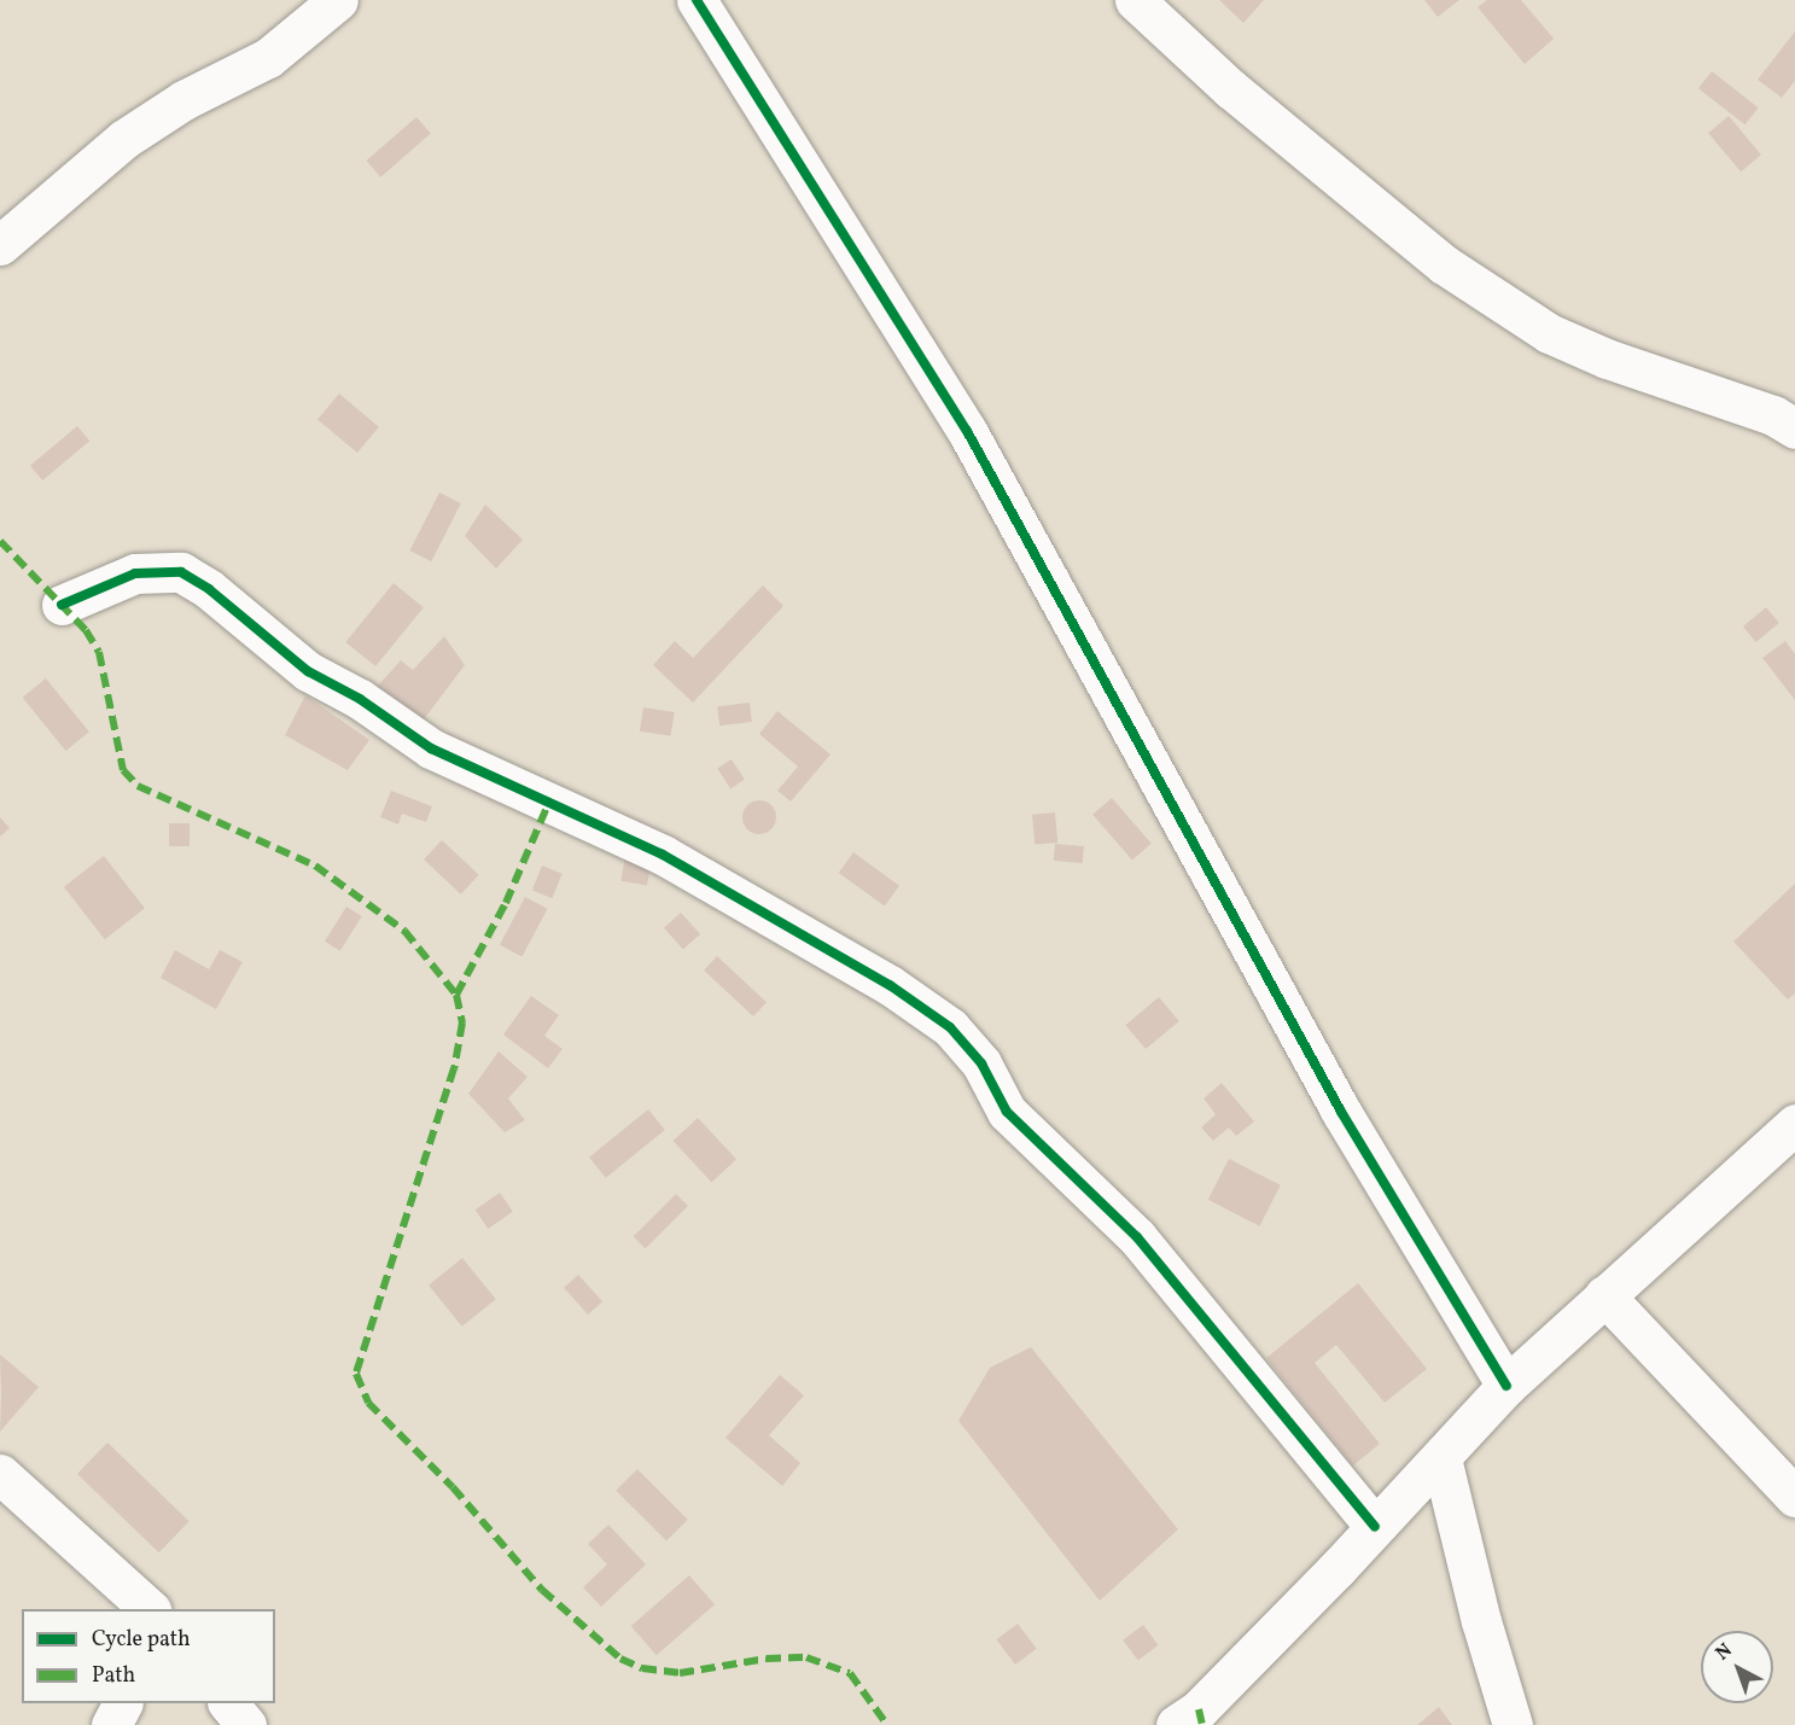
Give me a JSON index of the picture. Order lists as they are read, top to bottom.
{
  "legend": ["Cycle path", "Path"],
  "north": "top left"
}
